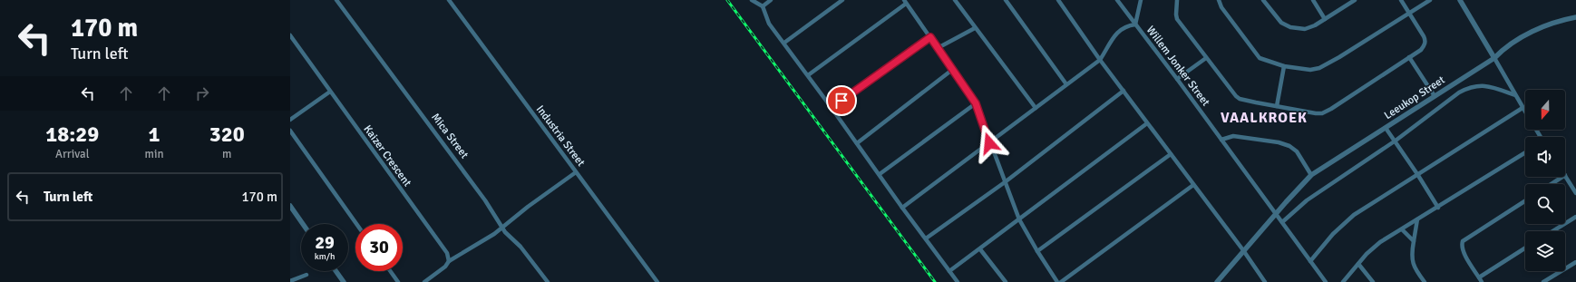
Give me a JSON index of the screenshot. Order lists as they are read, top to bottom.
{
  "streets": {
    "street": [
      "Willem Jonker Street",
      "Leeukop Street",
      "Mica Street",
      "Industria Street",
      "Kaizer Crescent"
    ]
  },
  "crossings": [
    ["Willem Jonker Street", "Leeukop Street"]
  ],
  "districts": ["VAALKROEK"],
  "north": "bottom",
  "page": {
    "turn": ["170 m", "Turn left"],
    "eta": [
      "18:29",
      "Arrival",
      "1",
      "min",
      "320",
      "m"
    ],
    "list": [
      {
        "name": "Turn left",
        "value": "170 m"
      }
    ],
    "speed": "29 km/h",
    "limit": "30"
  }
}
